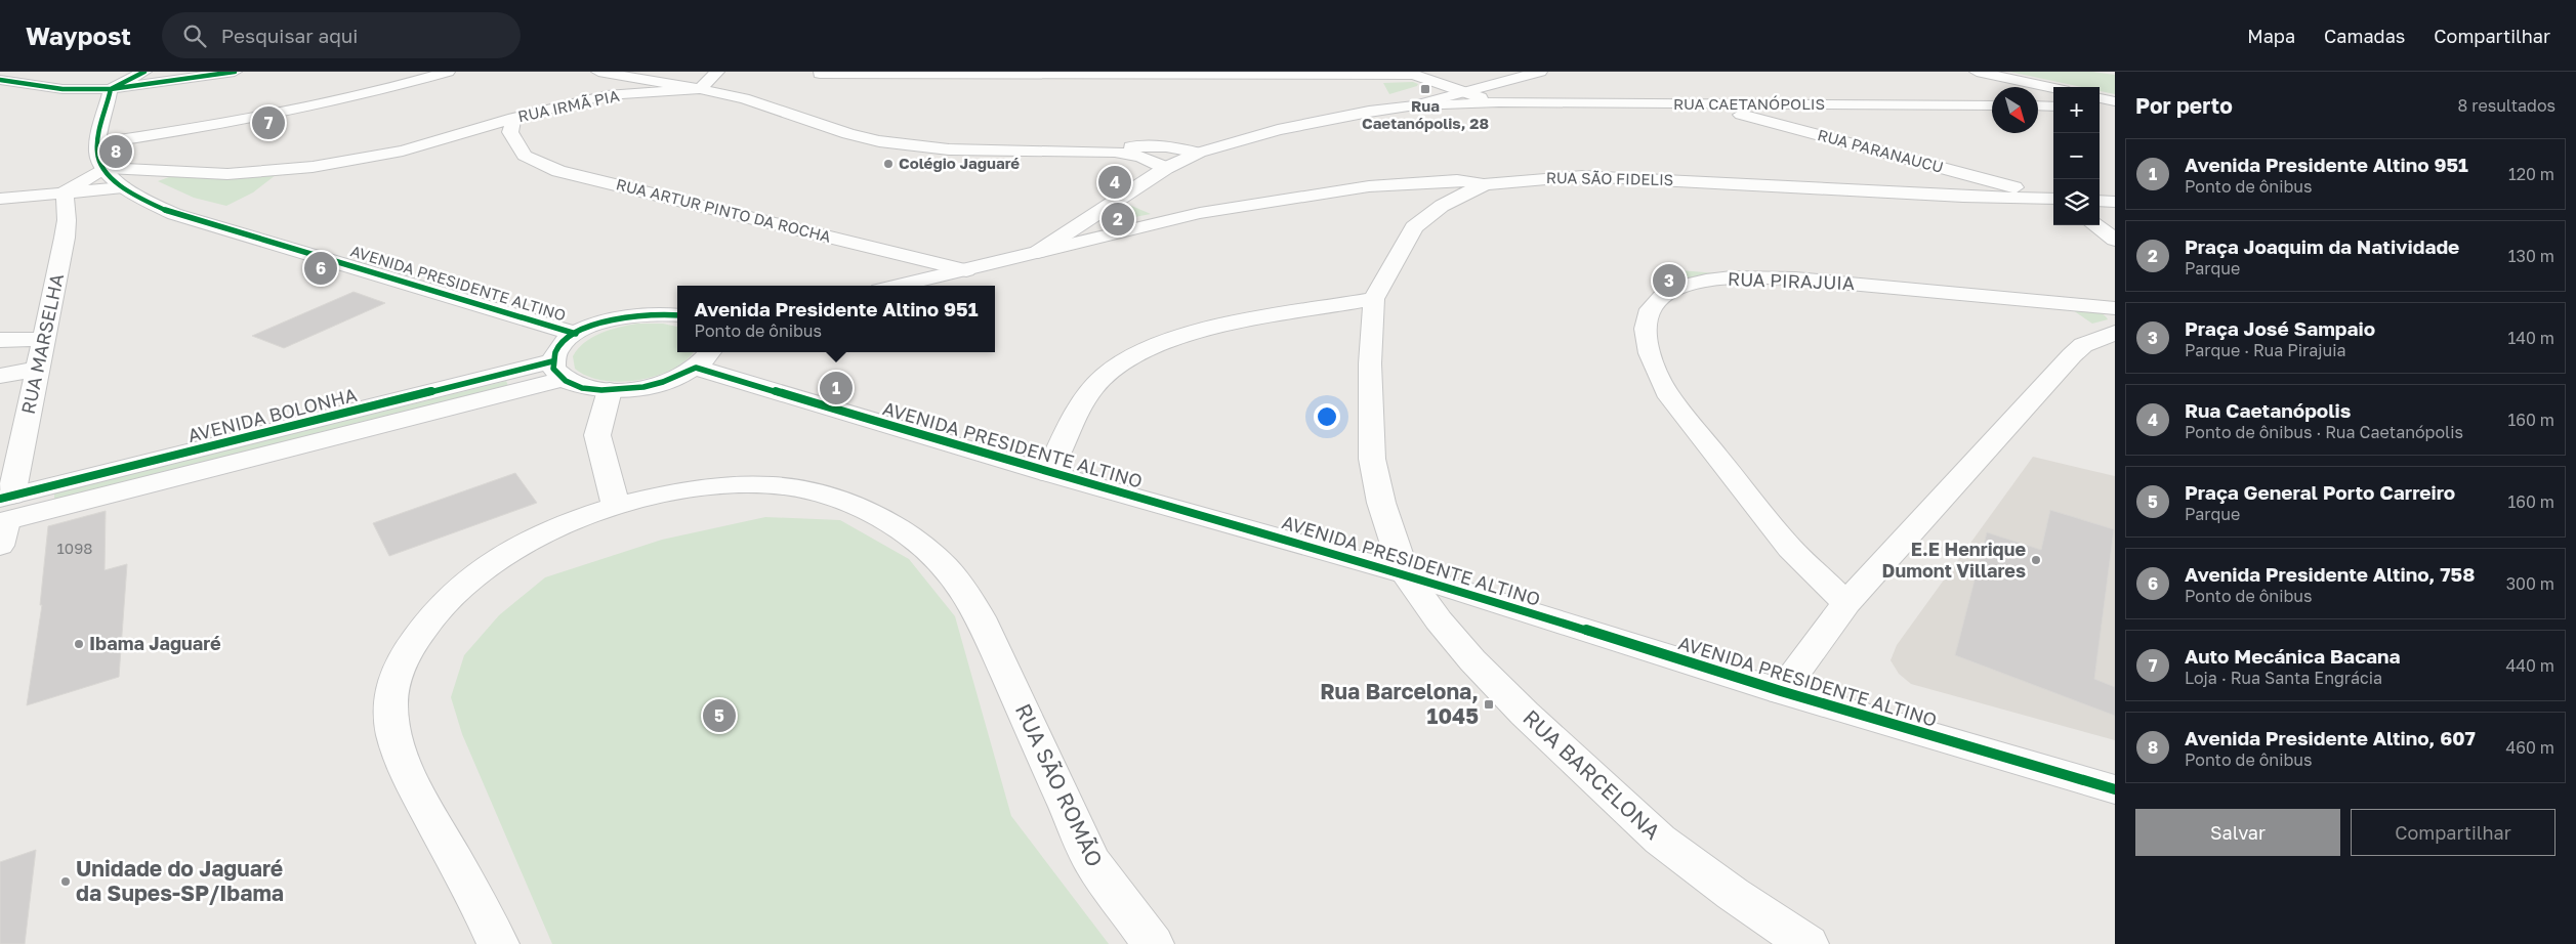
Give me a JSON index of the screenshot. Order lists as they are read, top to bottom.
{
  "streets": {
    "street": [
      "RUA CAETANÓPOLIS",
      "RUA IRMÃ PIA",
      "RUA PARANAUCU",
      "RUA SÃO FIDELIS",
      "RUA ARTUR PINTO DA ROCHA",
      "RUA PIRAJUIA",
      "AVENIDA PRESIDENTE ALTINO",
      "RUA MARSELHA",
      "AVENIDA BOLONHA",
      "RUA BARCELONA",
      "RUA SÃO ROMÃO"
    ]
  },
  "crossings": [
    ["RUA CAETANÓPOLIS", "RUA IRMÃ PIA"],
    ["RUA CAETANÓPOLIS", "RUA PARANAUCU"],
    ["RUA IRMÃ PIA", "RUA ARTUR PINTO DA ROCHA"],
    ["RUA IRMÃ PIA", "AVENIDA PRESIDENTE ALTINO"],
    ["RUA SÃO FIDELIS", "AVENIDA PRESIDENTE ALTINO"],
    ["RUA SÃO FIDELIS", "RUA BARCELONA"],
    ["AVENIDA PRESIDENTE ALTINO", "RUA BARCELONA"],
    ["RUA MARSELHA", "AVENIDA BOLONHA"]
  ],
  "places": {
    "transit": ["Rua Caetanópolis, 28", "Rua Barcelona, 1045"],
    "other": [
      "Colégio Jaguaré",
      "E.E Henrique Dumont Villares",
      "Ibama Jaguaré",
      "Unidade do Jaguaré da Supes-SP/Ibama"
    ]
  },
  "house_numbers": ["1098"],
  "north": "bottom right",
  "page": {
    "header": "Waypost",
    "search": "Pesquisar aqui",
    "nav": ["Mapa", "Camadas", "Compartilhar"],
    "heading": ["Por perto", "8 resultados"],
    "map_buttons": ["+", "−"],
    "pins": [
      "7",
      "8",
      "4",
      "2",
      "6",
      "3",
      "1",
      "5"
    ],
    "list": [
      {
        "mark": "1",
        "name": "Avenida Presidente Altino 951",
        "note": "Ponto de ônibus",
        "value": "120 m"
      },
      {
        "mark": "2",
        "name": "Praça Joaquim da Natividade",
        "note": "Parque",
        "value": "130 m"
      },
      {
        "mark": "3",
        "name": "Praça José Sampaio",
        "note": "Parque · Rua Pirajuia",
        "value": "140 m"
      },
      {
        "mark": "4",
        "name": "Rua Caetanópolis",
        "note": "Ponto de ônibus · Rua Caetanópolis",
        "value": "160 m"
      },
      {
        "mark": "5",
        "name": "Praça General Porto Carreiro",
        "note": "Parque",
        "value": "160 m"
      },
      {
        "mark": "6",
        "name": "Avenida Presidente Altino, 758",
        "note": "Ponto de ônibus",
        "value": "300 m"
      },
      {
        "mark": "7",
        "name": "Auto Mecánica Bacana",
        "note": "Loja · Rua Santa Engrácia",
        "value": "440 m"
      },
      {
        "mark": "8",
        "name": "Avenida Presidente Altino, 607",
        "note": "Ponto de ônibus",
        "value": "460 m"
      }
    ],
    "popup": ["Avenida Presidente Altino 951", "Ponto de ônibus"],
    "buttons": ["Salvar", "Compartilhar"]
  }
}
